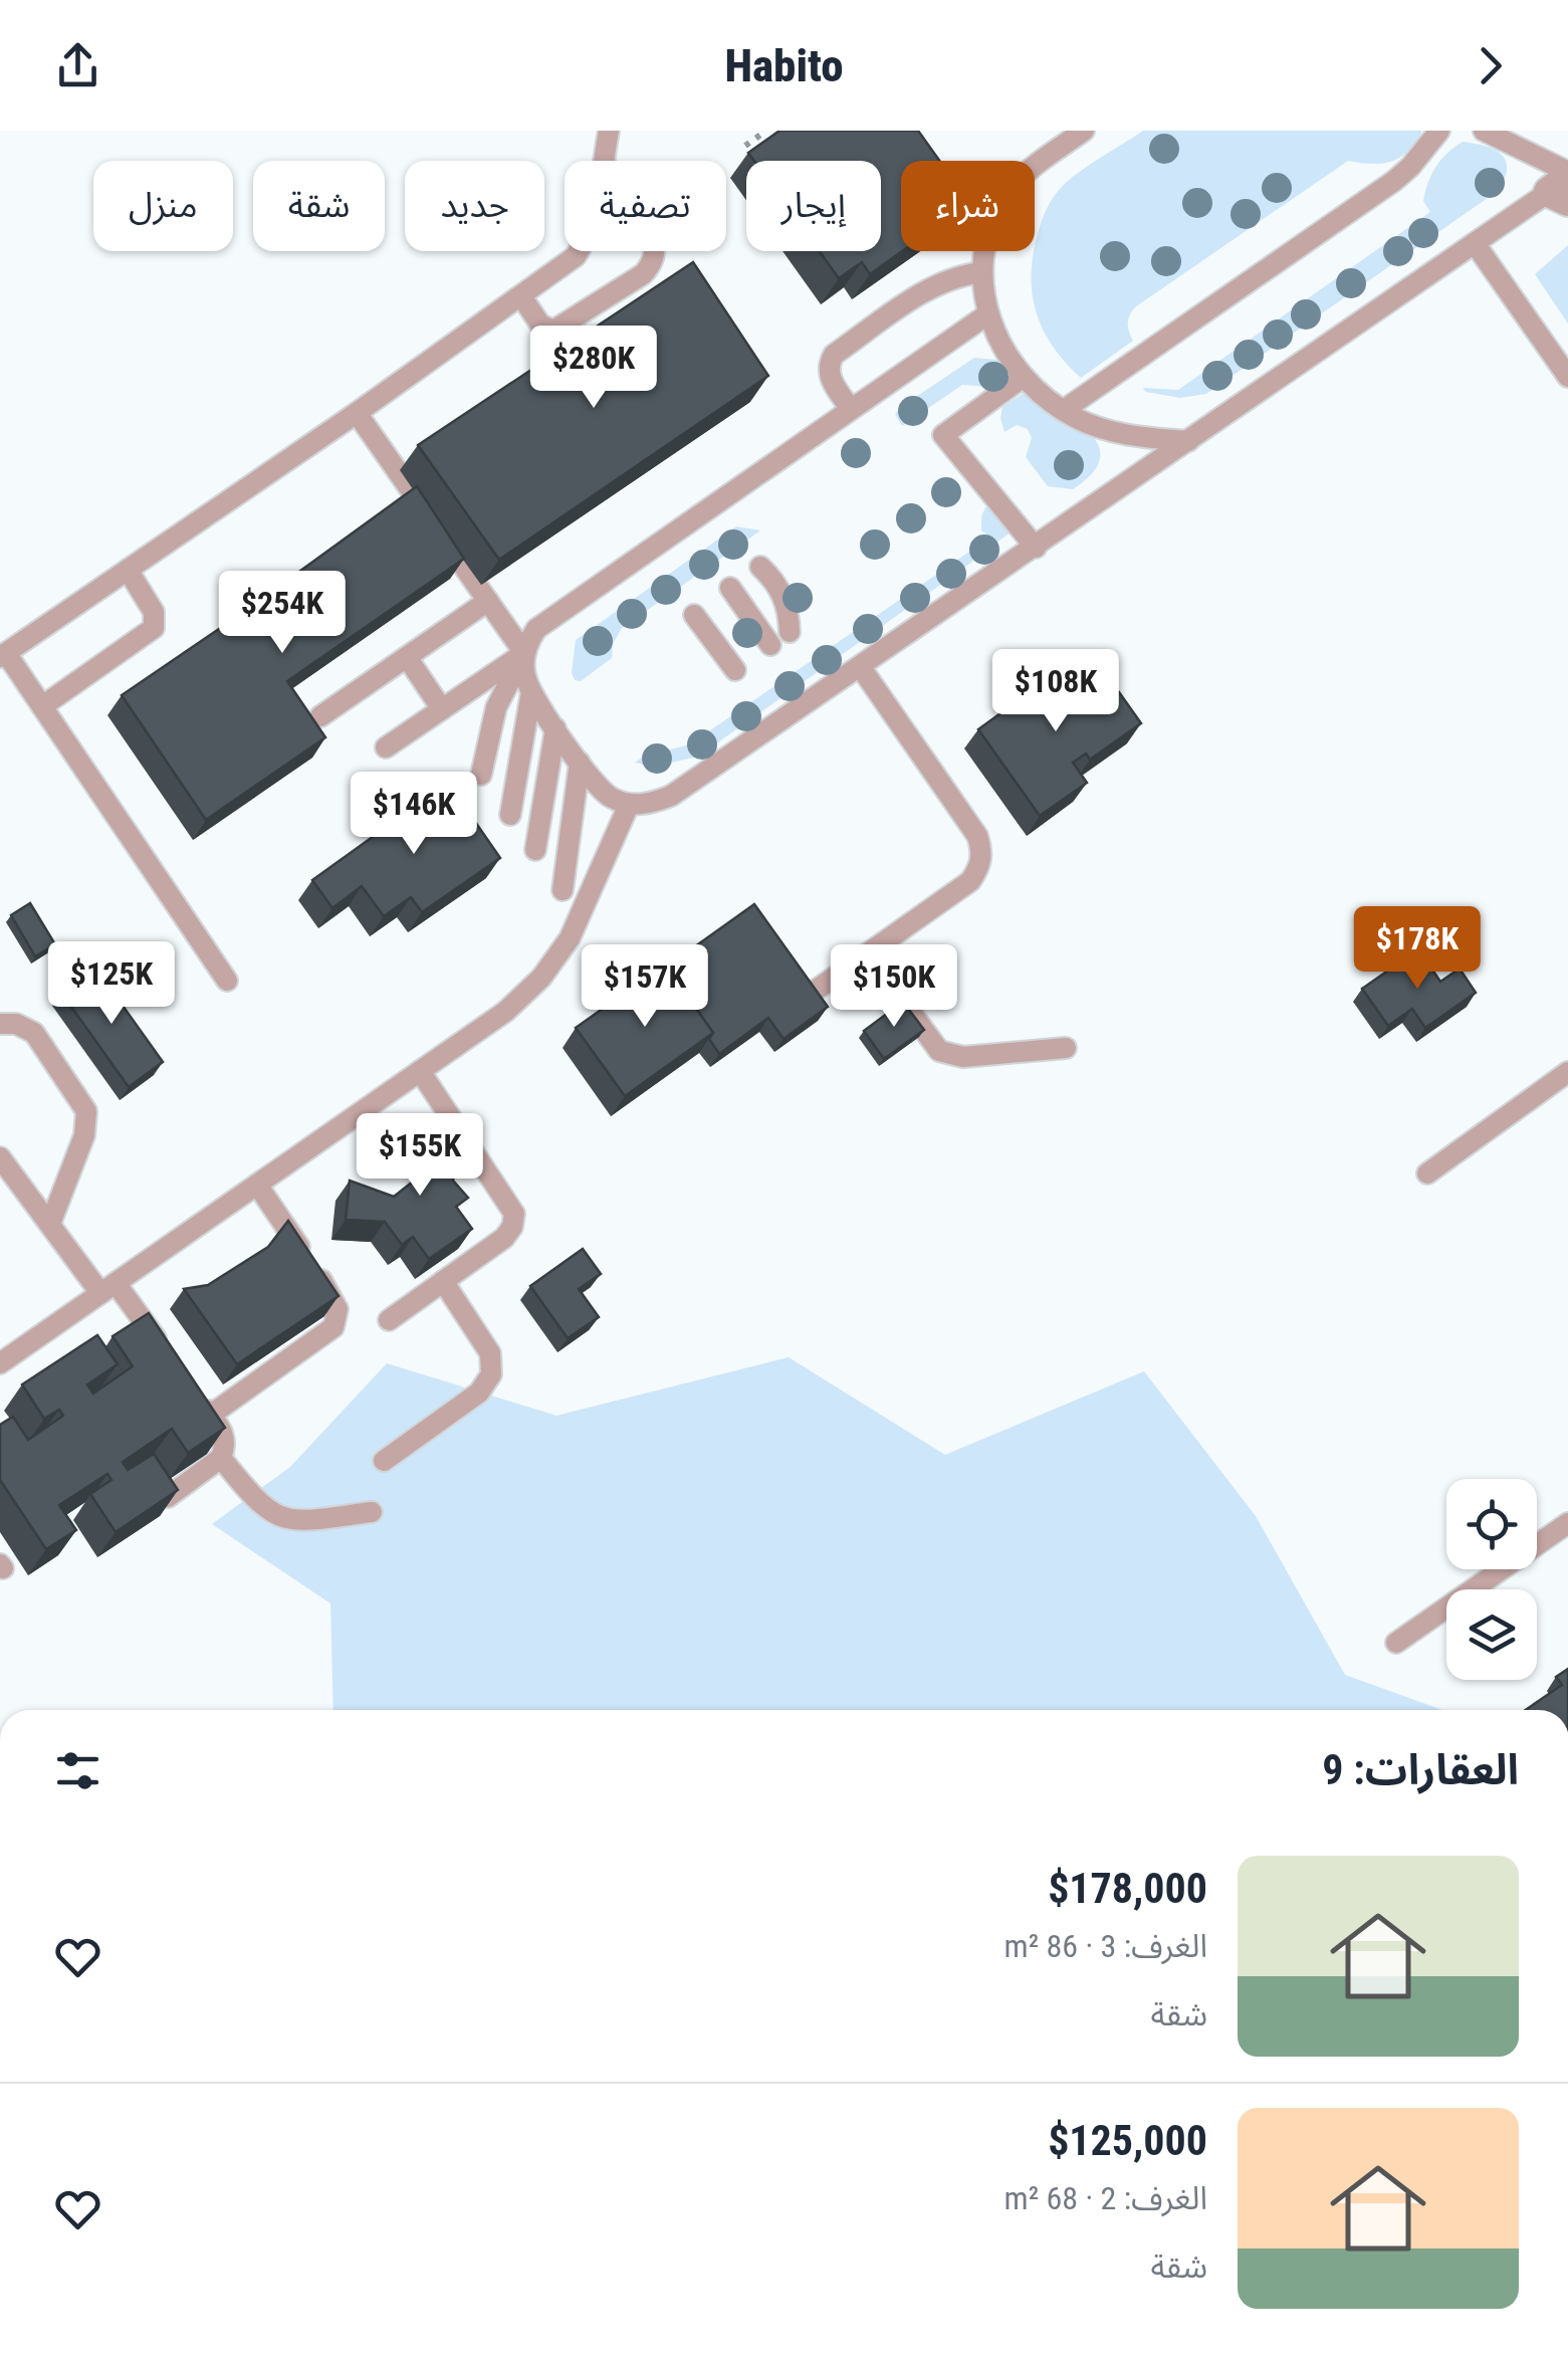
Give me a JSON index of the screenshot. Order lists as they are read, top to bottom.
{
  "page": {
    "header": "Habito",
    "chip": [
      "شراء",
      "إيجار",
      "تصفية",
      "جديد",
      "شقة",
      "منزل"
    ],
    "price": [
      "$280K",
      "$254K",
      "$108K",
      "$146K",
      "$178K",
      "$125K",
      "$157K",
      "$150K",
      "$155K"
    ],
    "heading": "العقارات: 9",
    "list": [
      {
        "name": "$178,000",
        "note": "الغرف: 3 · 86 m² · شقة"
      },
      {
        "name": "$125,000",
        "note": "الغرف: 2 · 68 m² · شقة"
      }
    ]
  }
}
